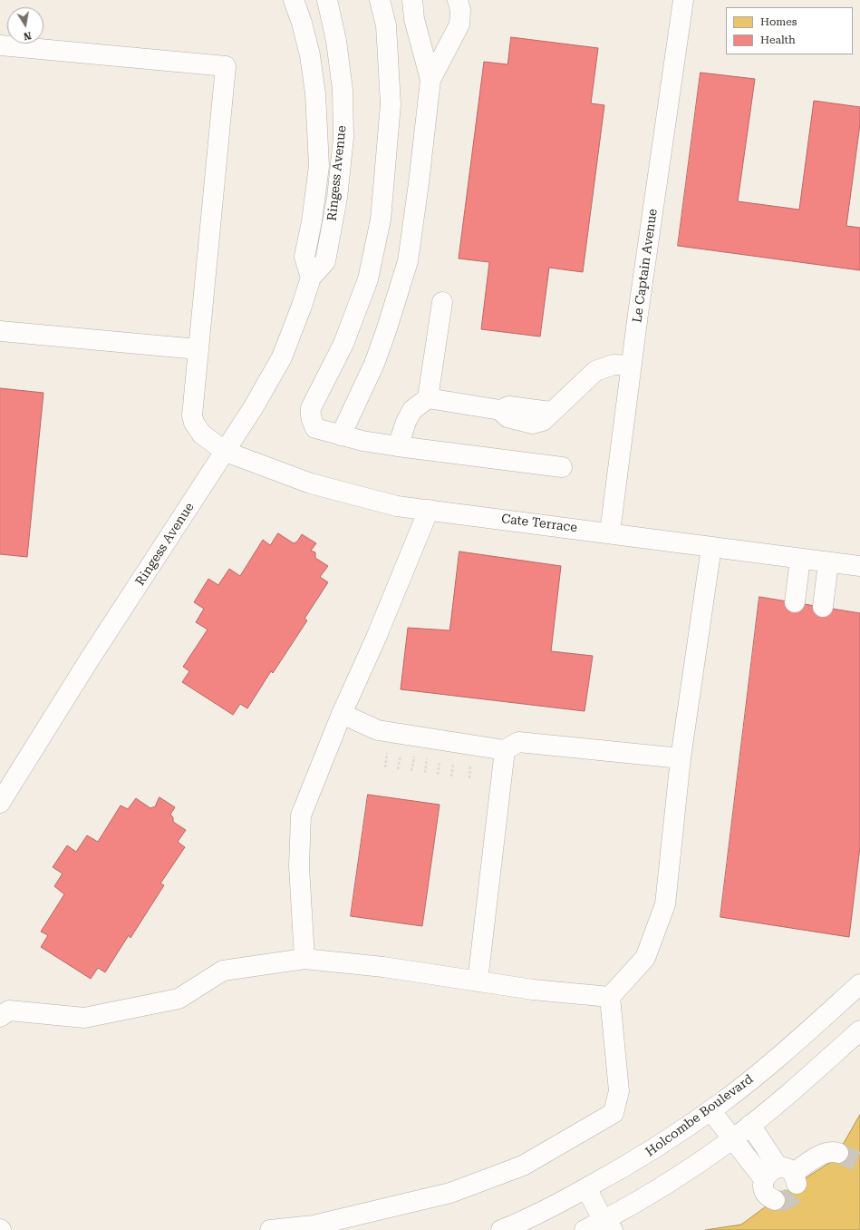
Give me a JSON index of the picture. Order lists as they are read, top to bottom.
{
  "streets": {
    "street": [
      "Ringess Avenue",
      "Le Captain Avenue",
      "Cate Terrace",
      "Holcombe Boulevard"
    ]
  },
  "crossings": [
    ["Ringess Avenue", "Cate Terrace"],
    ["Le Captain Avenue", "Cate Terrace"]
  ],
  "legend": ["Homes", "Health"],
  "north": "bottom"
}
